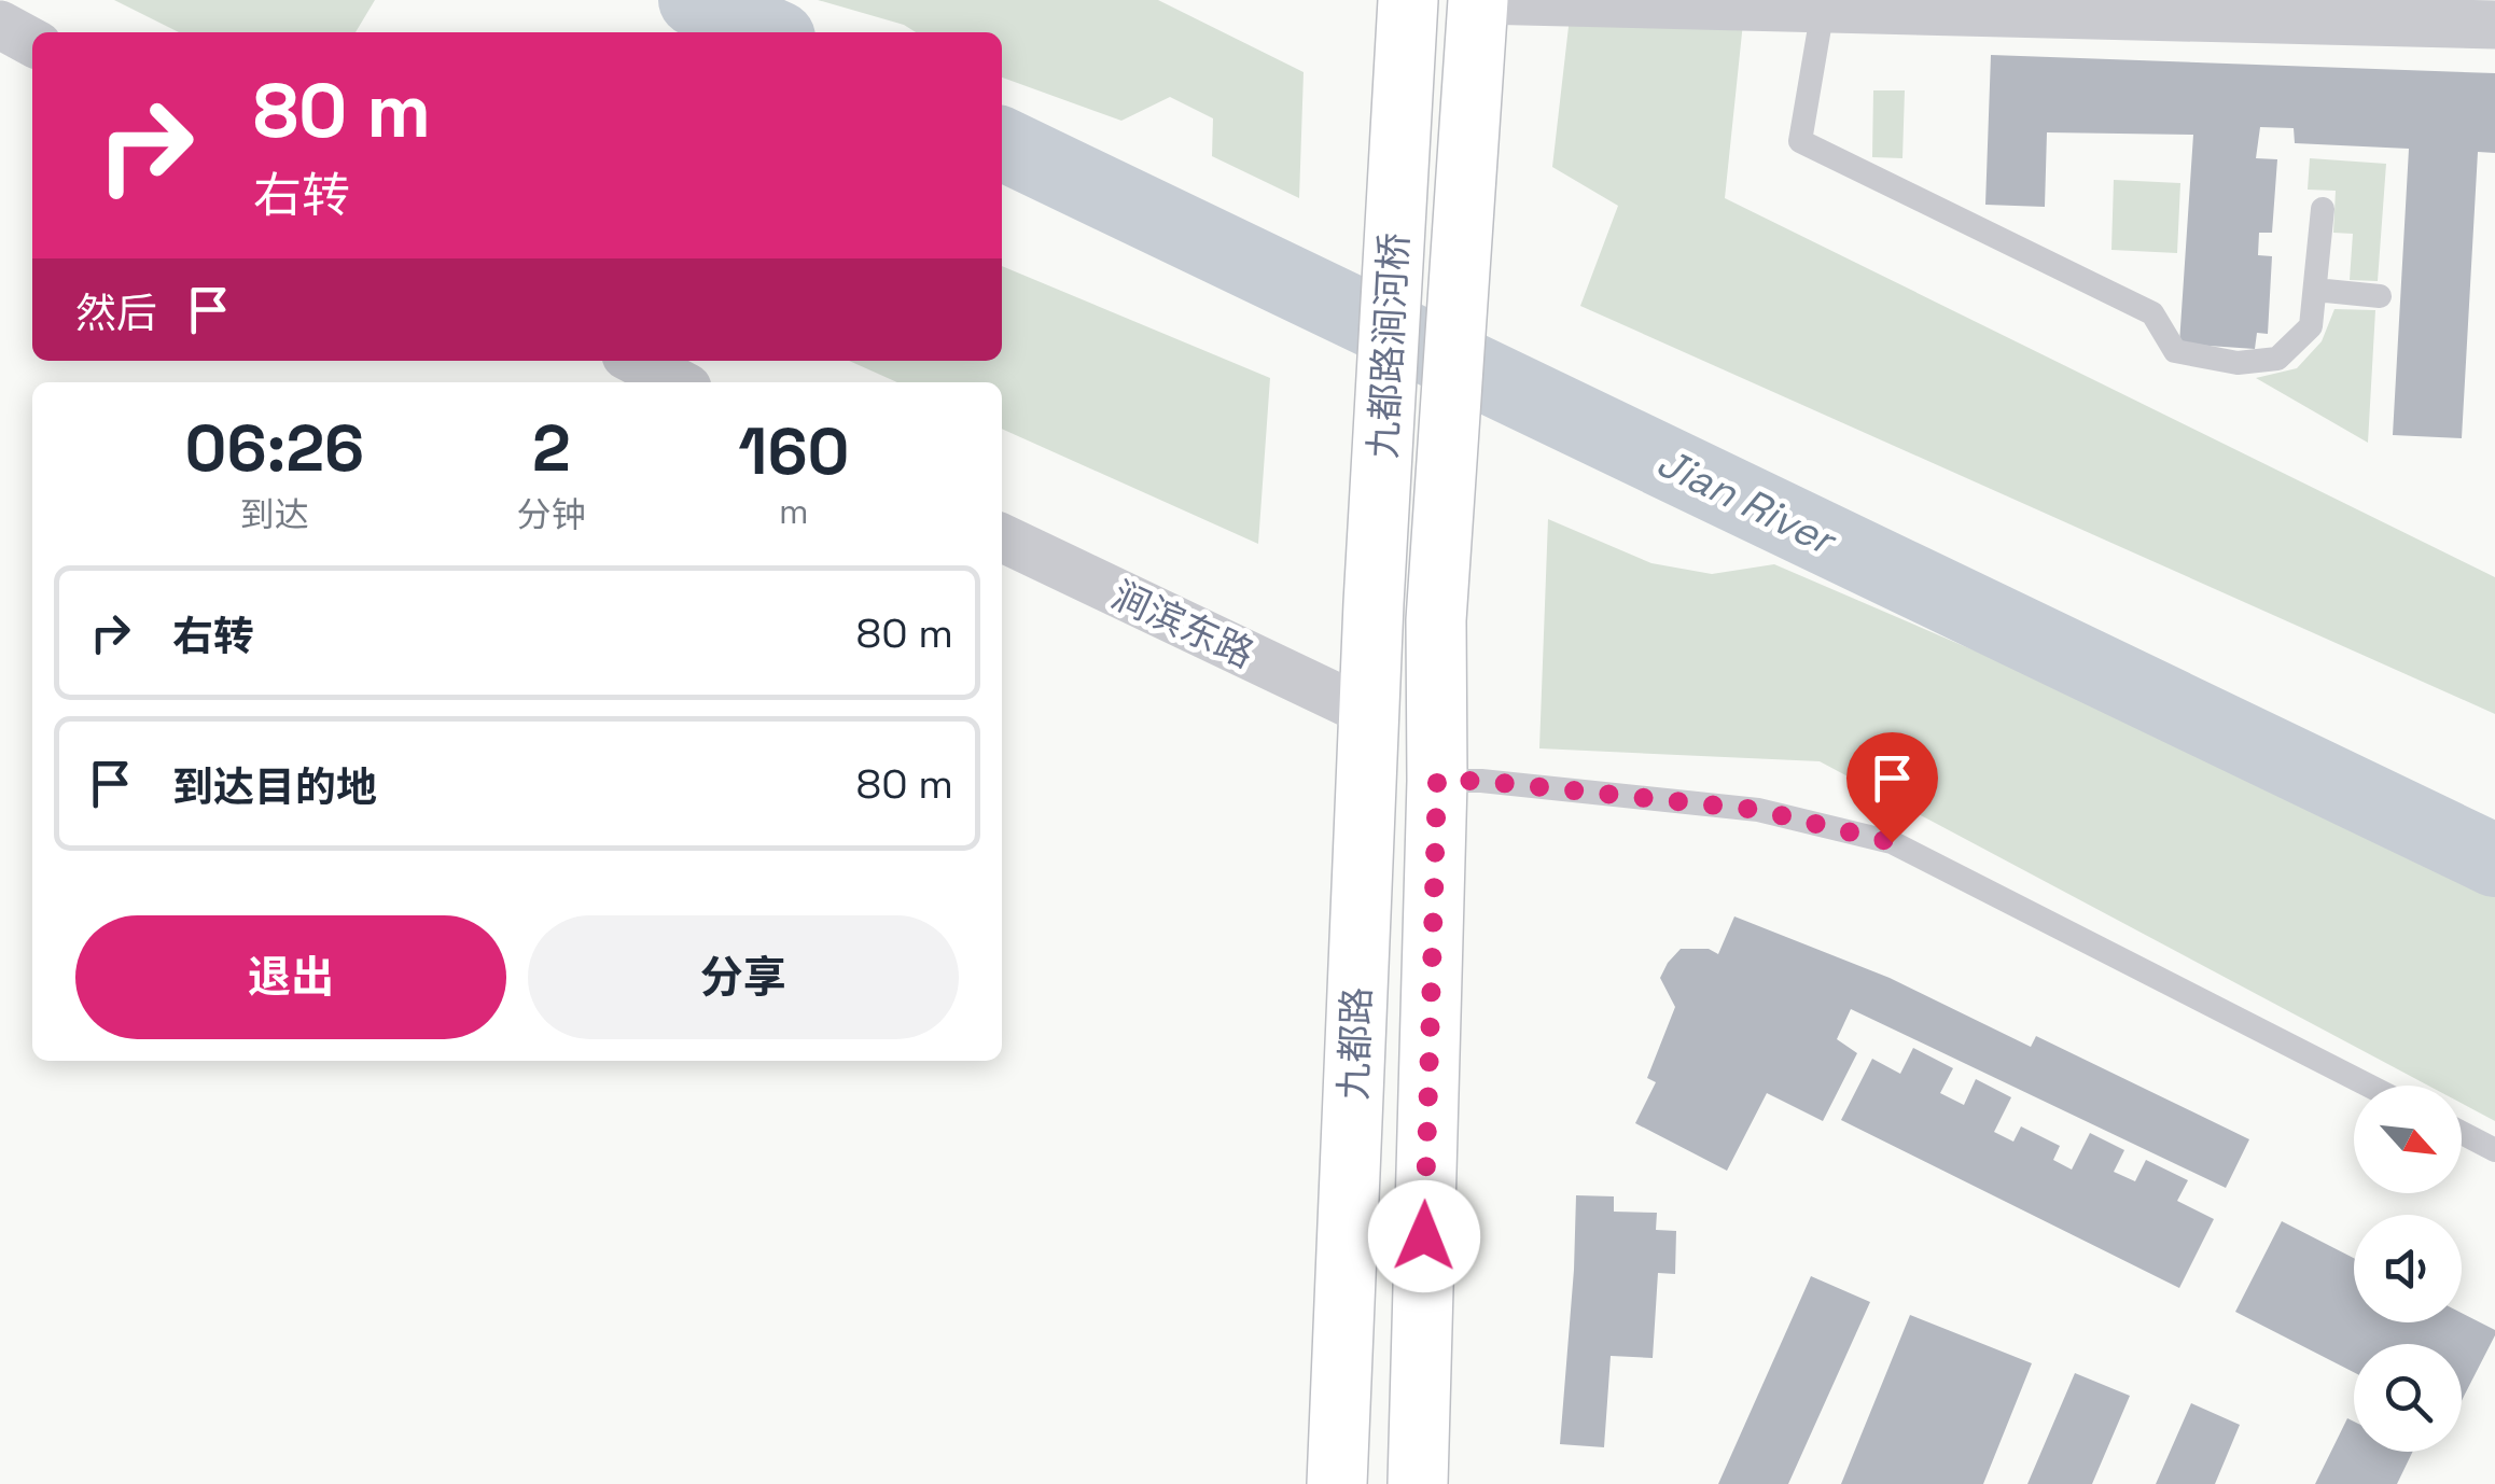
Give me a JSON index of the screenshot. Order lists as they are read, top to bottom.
{
  "streets": {
    "main road": ["九都路涧河桥", "九都路"],
    "street": ["涧滨东路"]
  },
  "crossings": [
    ["九都路涧河桥", "九都路"],
    ["涧滨东路", "九都路"]
  ],
  "water": ["Jian River"],
  "north": "bottom right",
  "page": {
    "turn": ["80 m", "右转"],
    "then": "然后",
    "eta": [
      "06:26",
      "到达",
      "2",
      "分钟",
      "160",
      "m"
    ],
    "list": [
      {
        "name": "右转",
        "value": "80 m"
      },
      {
        "name": "到达目的地",
        "value": "80 m"
      }
    ],
    "buttons": ["退出", "分享"]
  }
}
